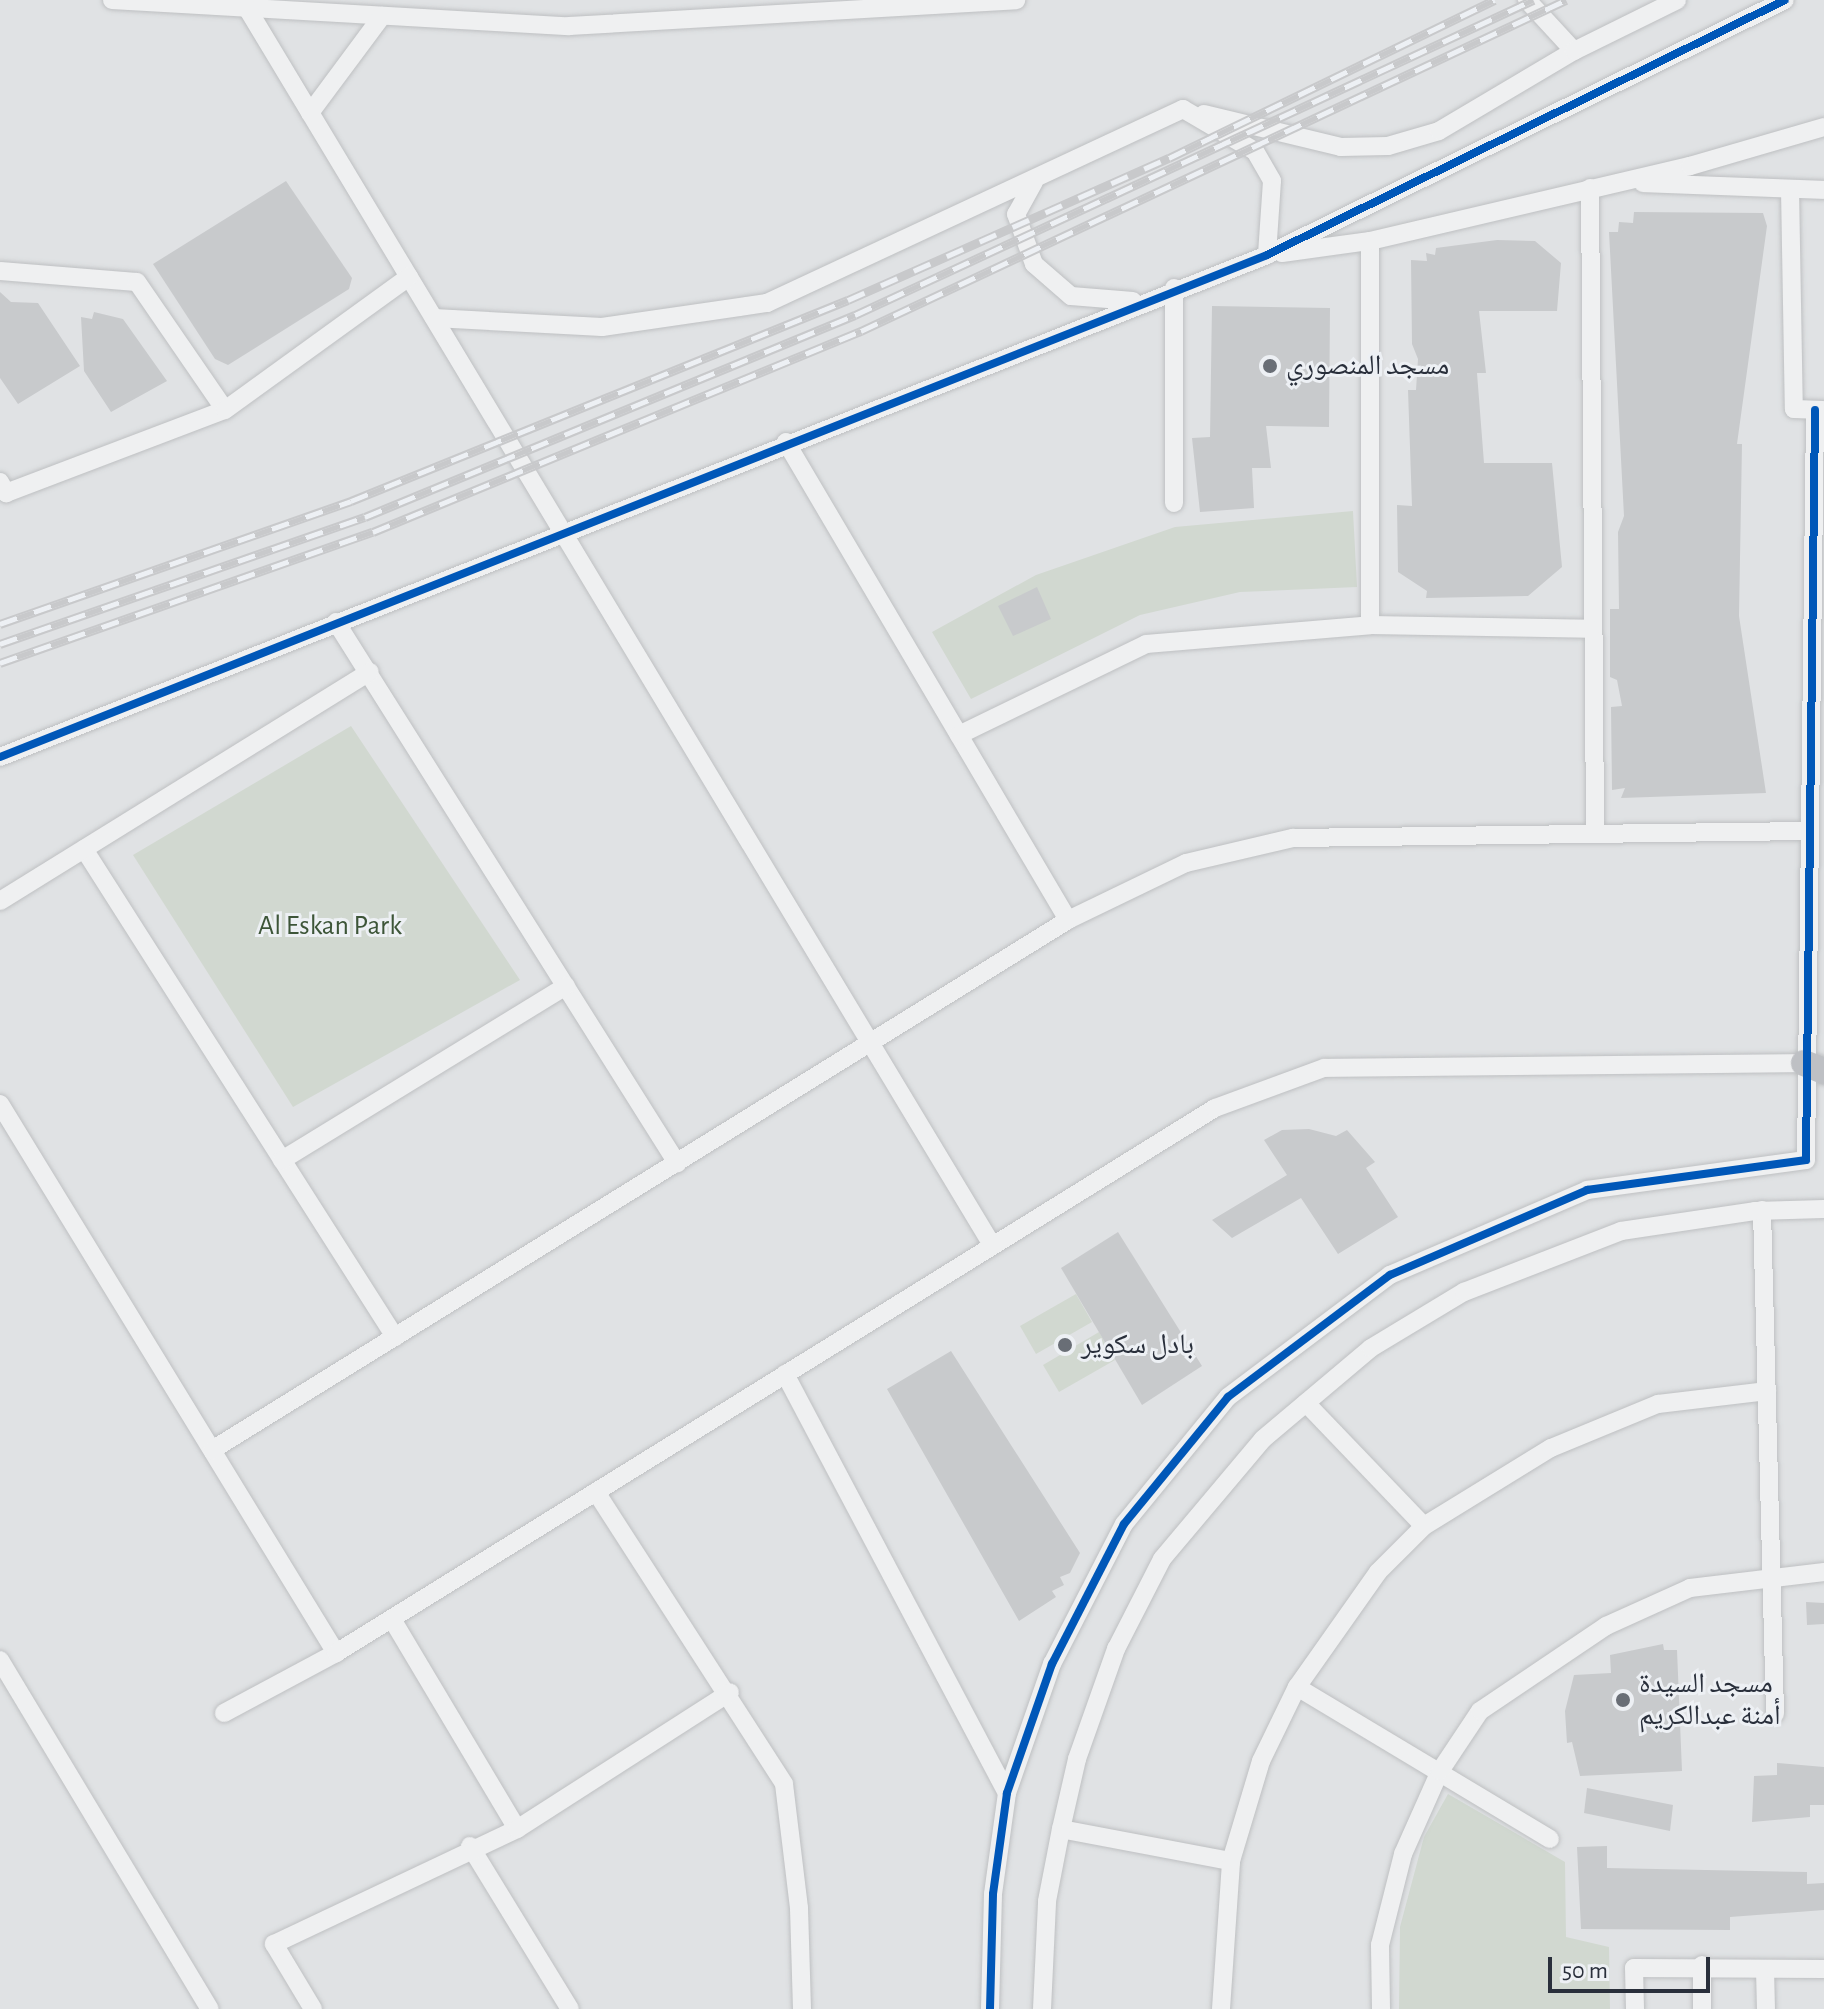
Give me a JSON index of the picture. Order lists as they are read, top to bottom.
{
  "parks": ["Al Eskan Park"],
  "places": ["مسجد المنصوري", "بادل سكوير", "مسجد السيدة أمنة عبدالكريم"],
  "scale_bar": "50 m"
}
